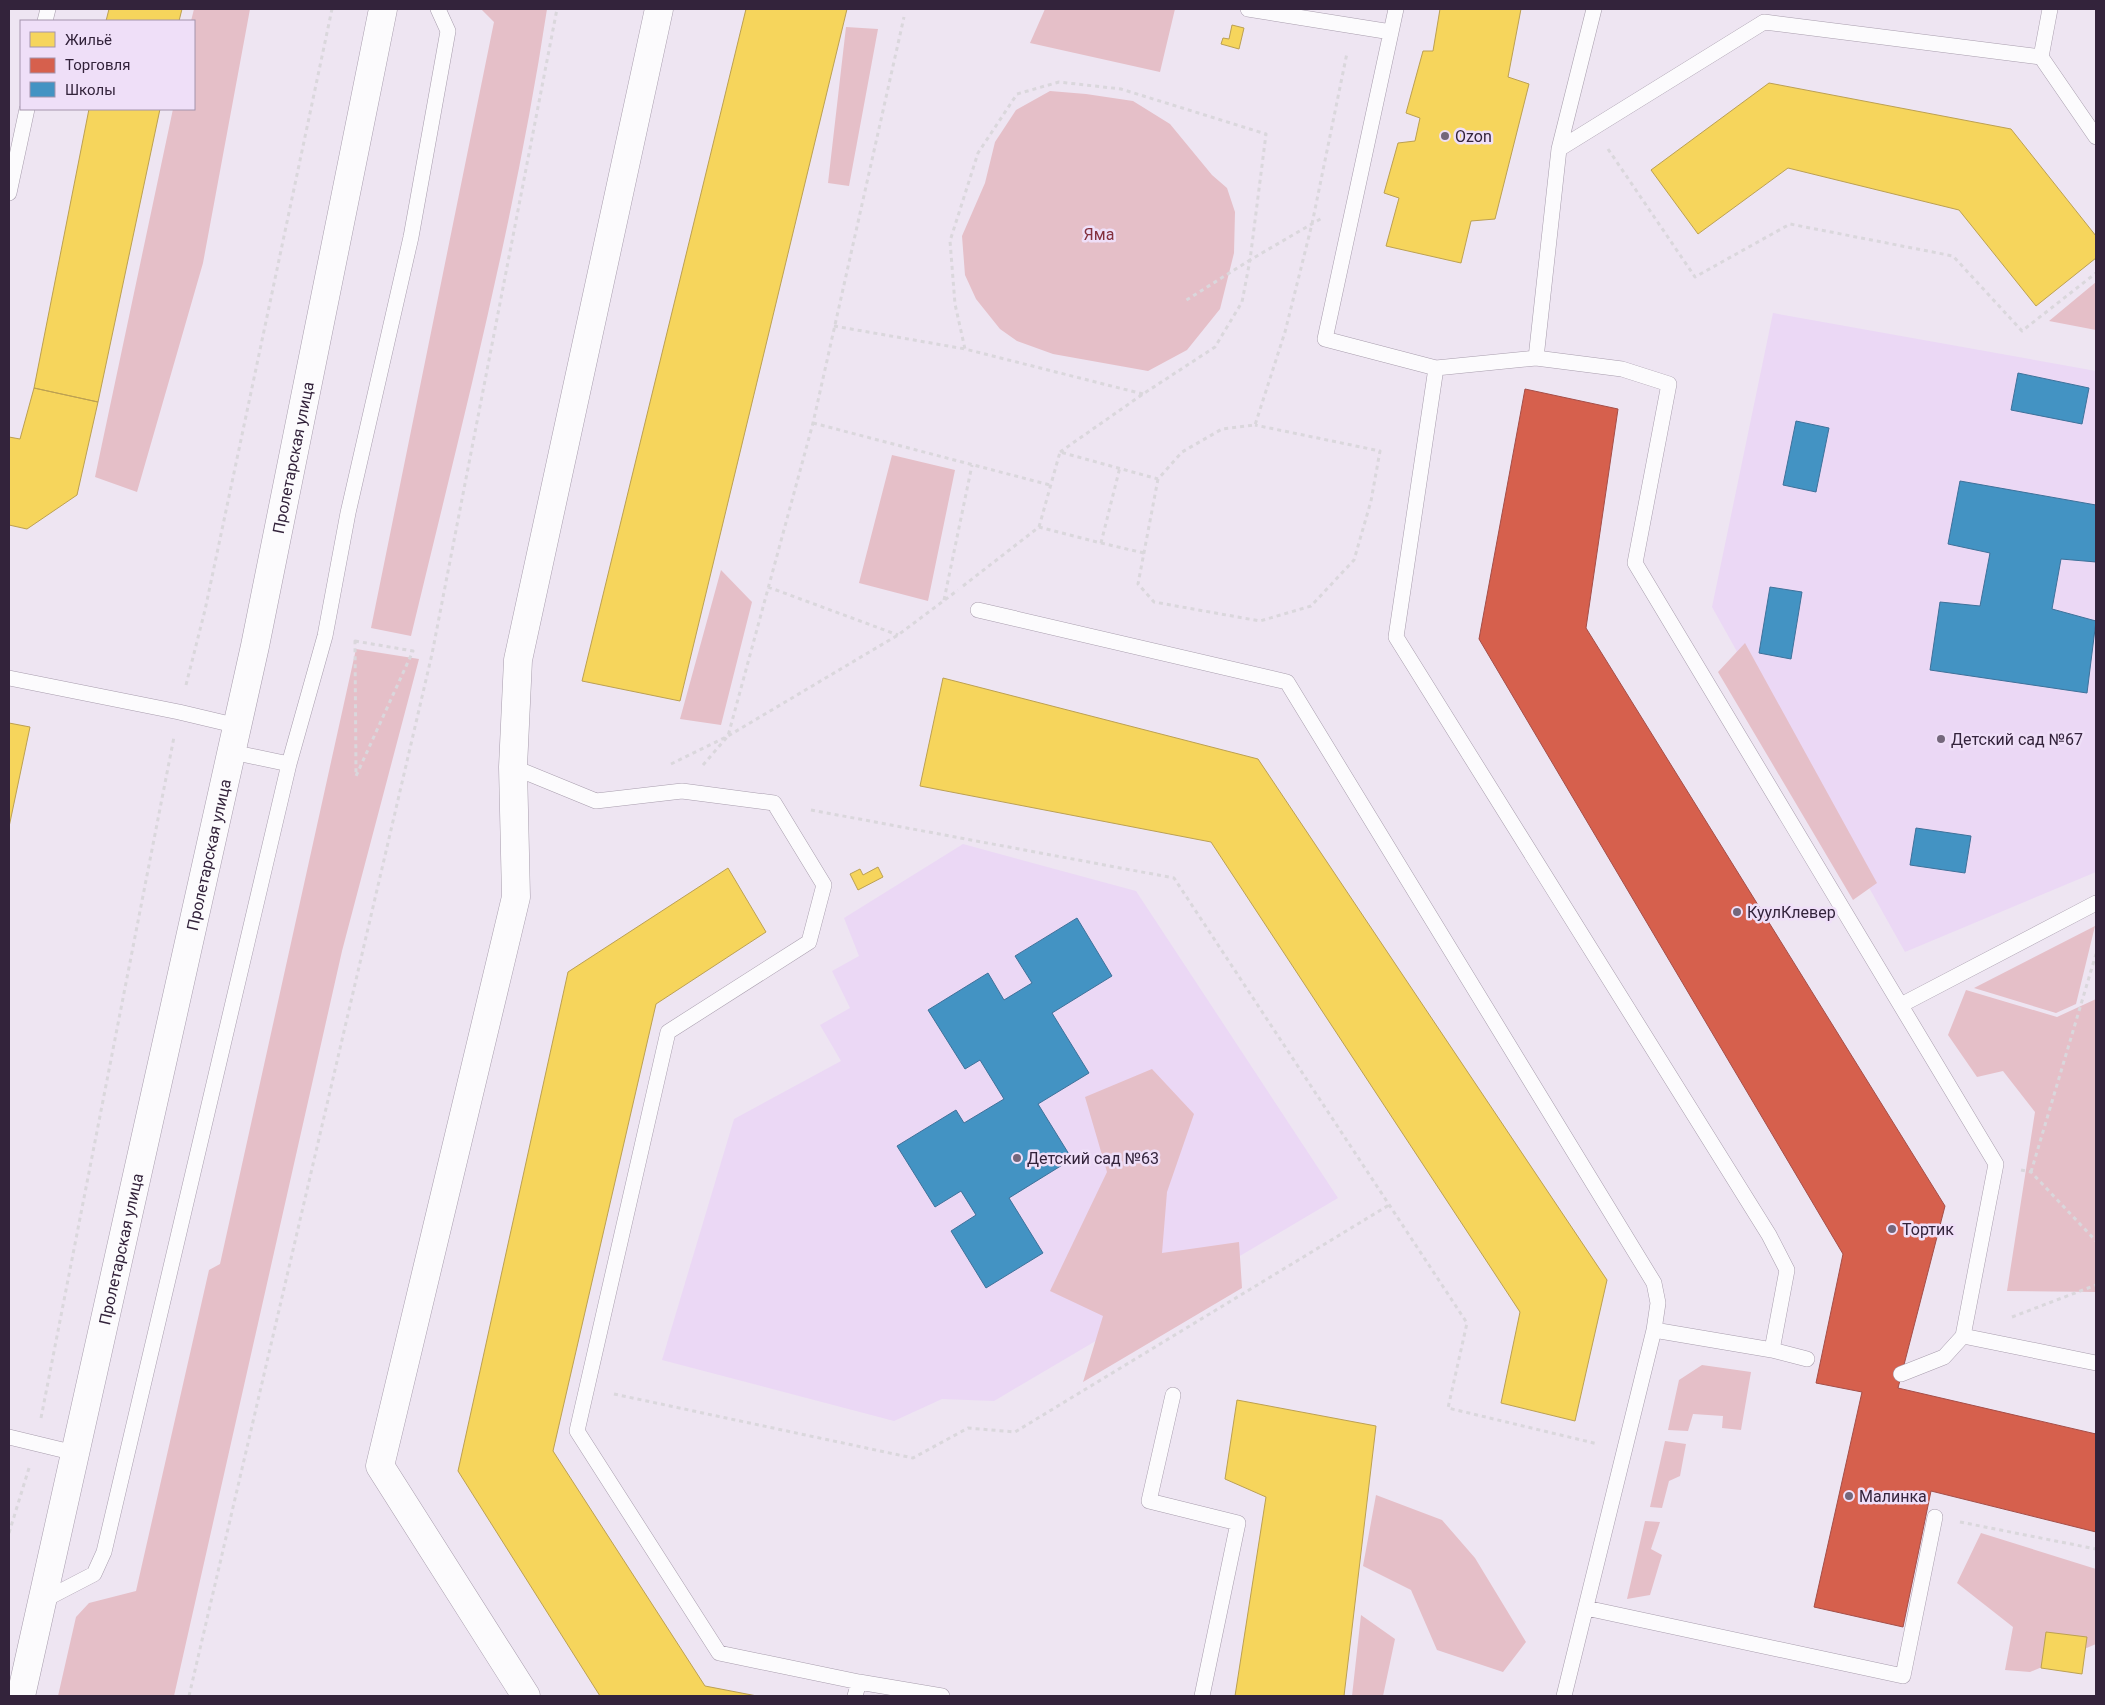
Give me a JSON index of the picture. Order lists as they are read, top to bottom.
{
  "streets": {
    "street": ["Пролетарская улица"]
  },
  "parks": ["Яма"],
  "places": [
    "Ozon",
    "Детский сад №67",
    "КуулКлевер",
    "Детский сад №63",
    "Тортик",
    "Малинка"
  ],
  "legend": ["Жильё", "Торговля", "Школы"]
}
